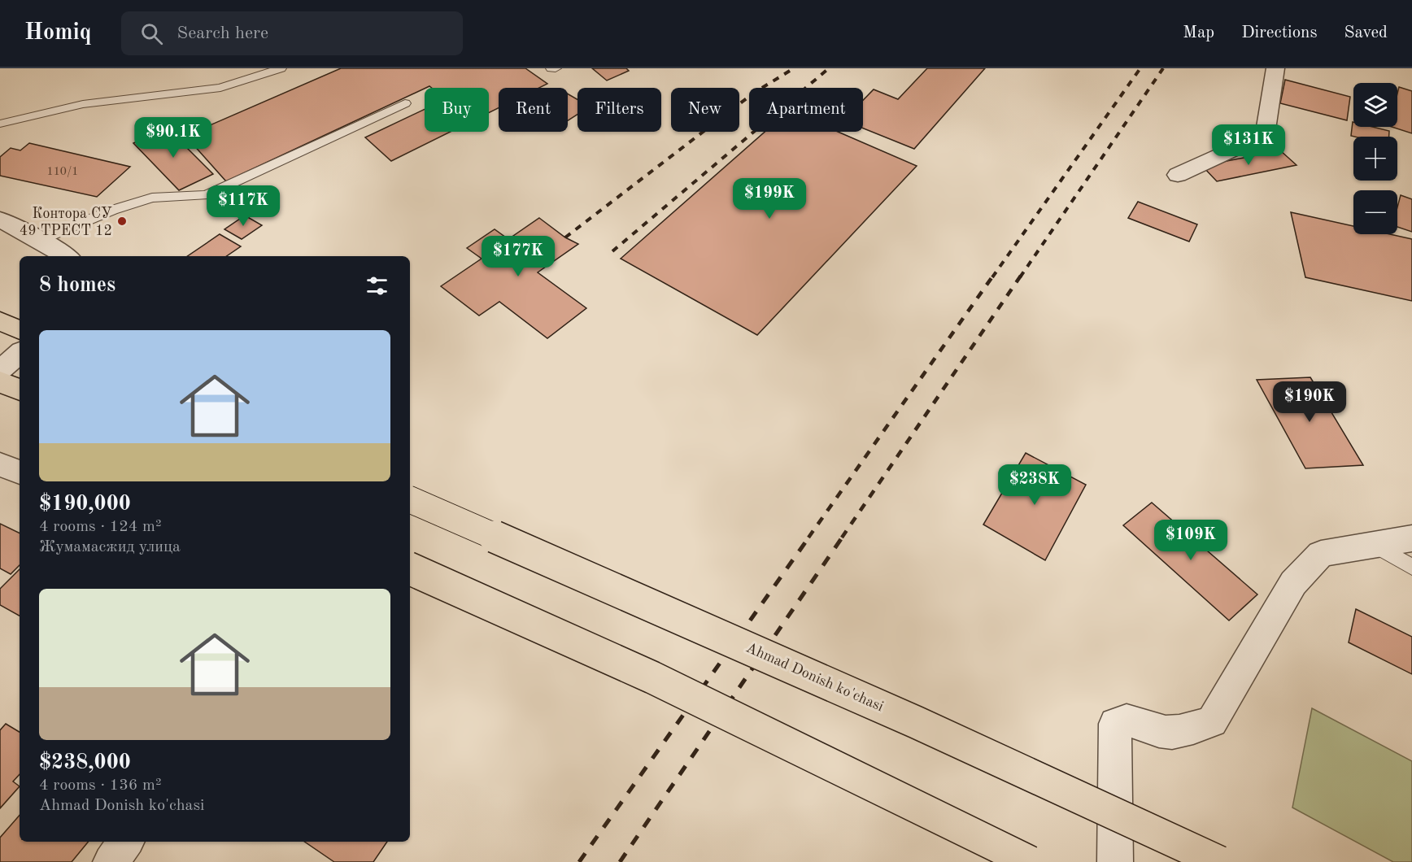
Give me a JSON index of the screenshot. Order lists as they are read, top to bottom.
{
  "streets": {
    "main road": ["Ahmad Donish ko'chasi"]
  },
  "places": ["Контора СУ 49 ТРЕСТ 12"],
  "house_numbers": ["110/1"],
  "page": {
    "header": "Homiq",
    "search": "Search here",
    "nav": ["Map", "Directions", "Saved"],
    "map_buttons": ["+", "−"],
    "chip": [
      "Buy",
      "Rent",
      "Filters",
      "New",
      "Apartment"
    ],
    "price": [
      "$90.1K",
      "$131K",
      "$199K",
      "$117K",
      "$177K",
      "$190K",
      "$238K",
      "$109K"
    ],
    "heading": "8 homes",
    "list": [
      {
        "name": "$190,000",
        "note": "4 rooms · 124 m² · Жумамасжид улица"
      },
      {
        "name": "$238,000",
        "note": "4 rooms · 136 m² · Ahmad Donish ko'chasi"
      }
    ]
  }
}
